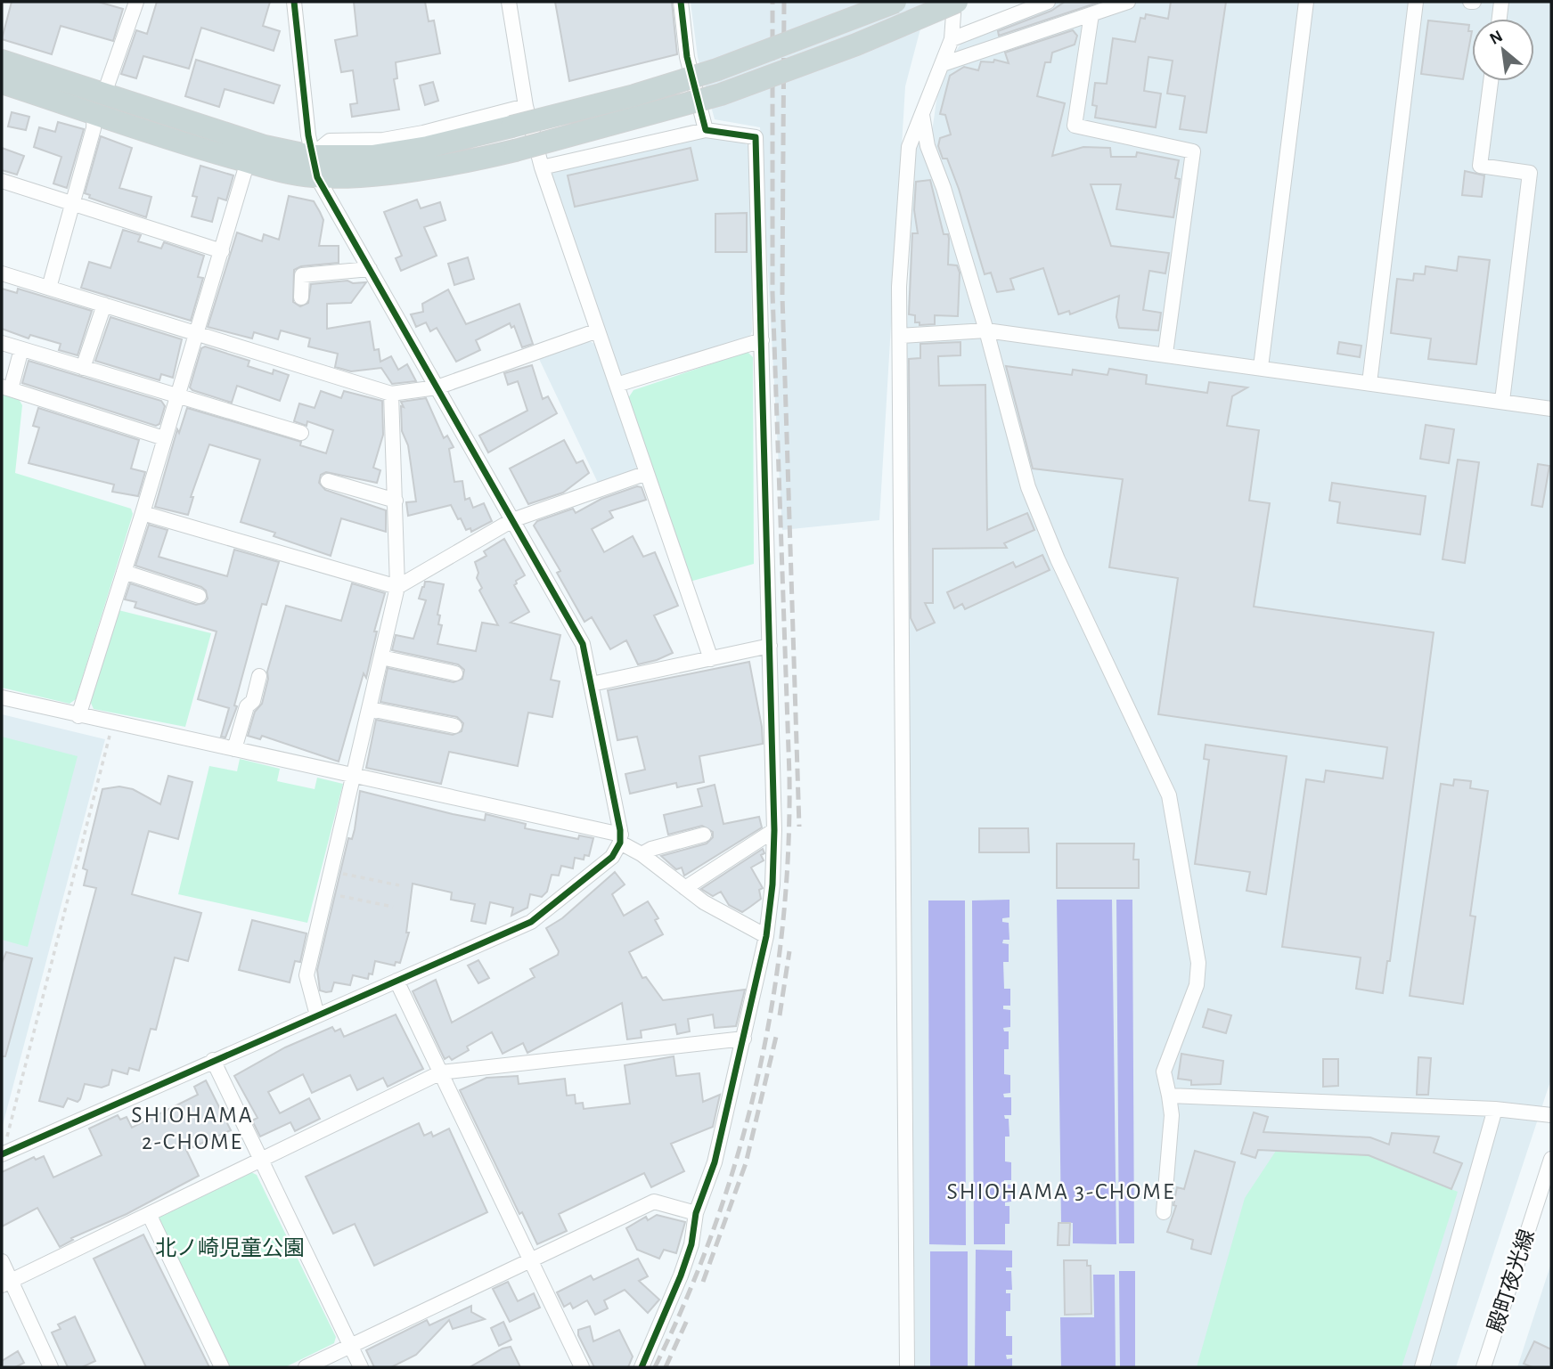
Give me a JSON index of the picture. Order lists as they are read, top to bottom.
{
  "streets": {
    "street": ["殿町夜光線"]
  },
  "districts": ["SHIOHAMA 2-CHOME", "SHIOHAMA 3-CHOME"],
  "parks": ["北ノ崎児童公園"],
  "north": "top left"
}
